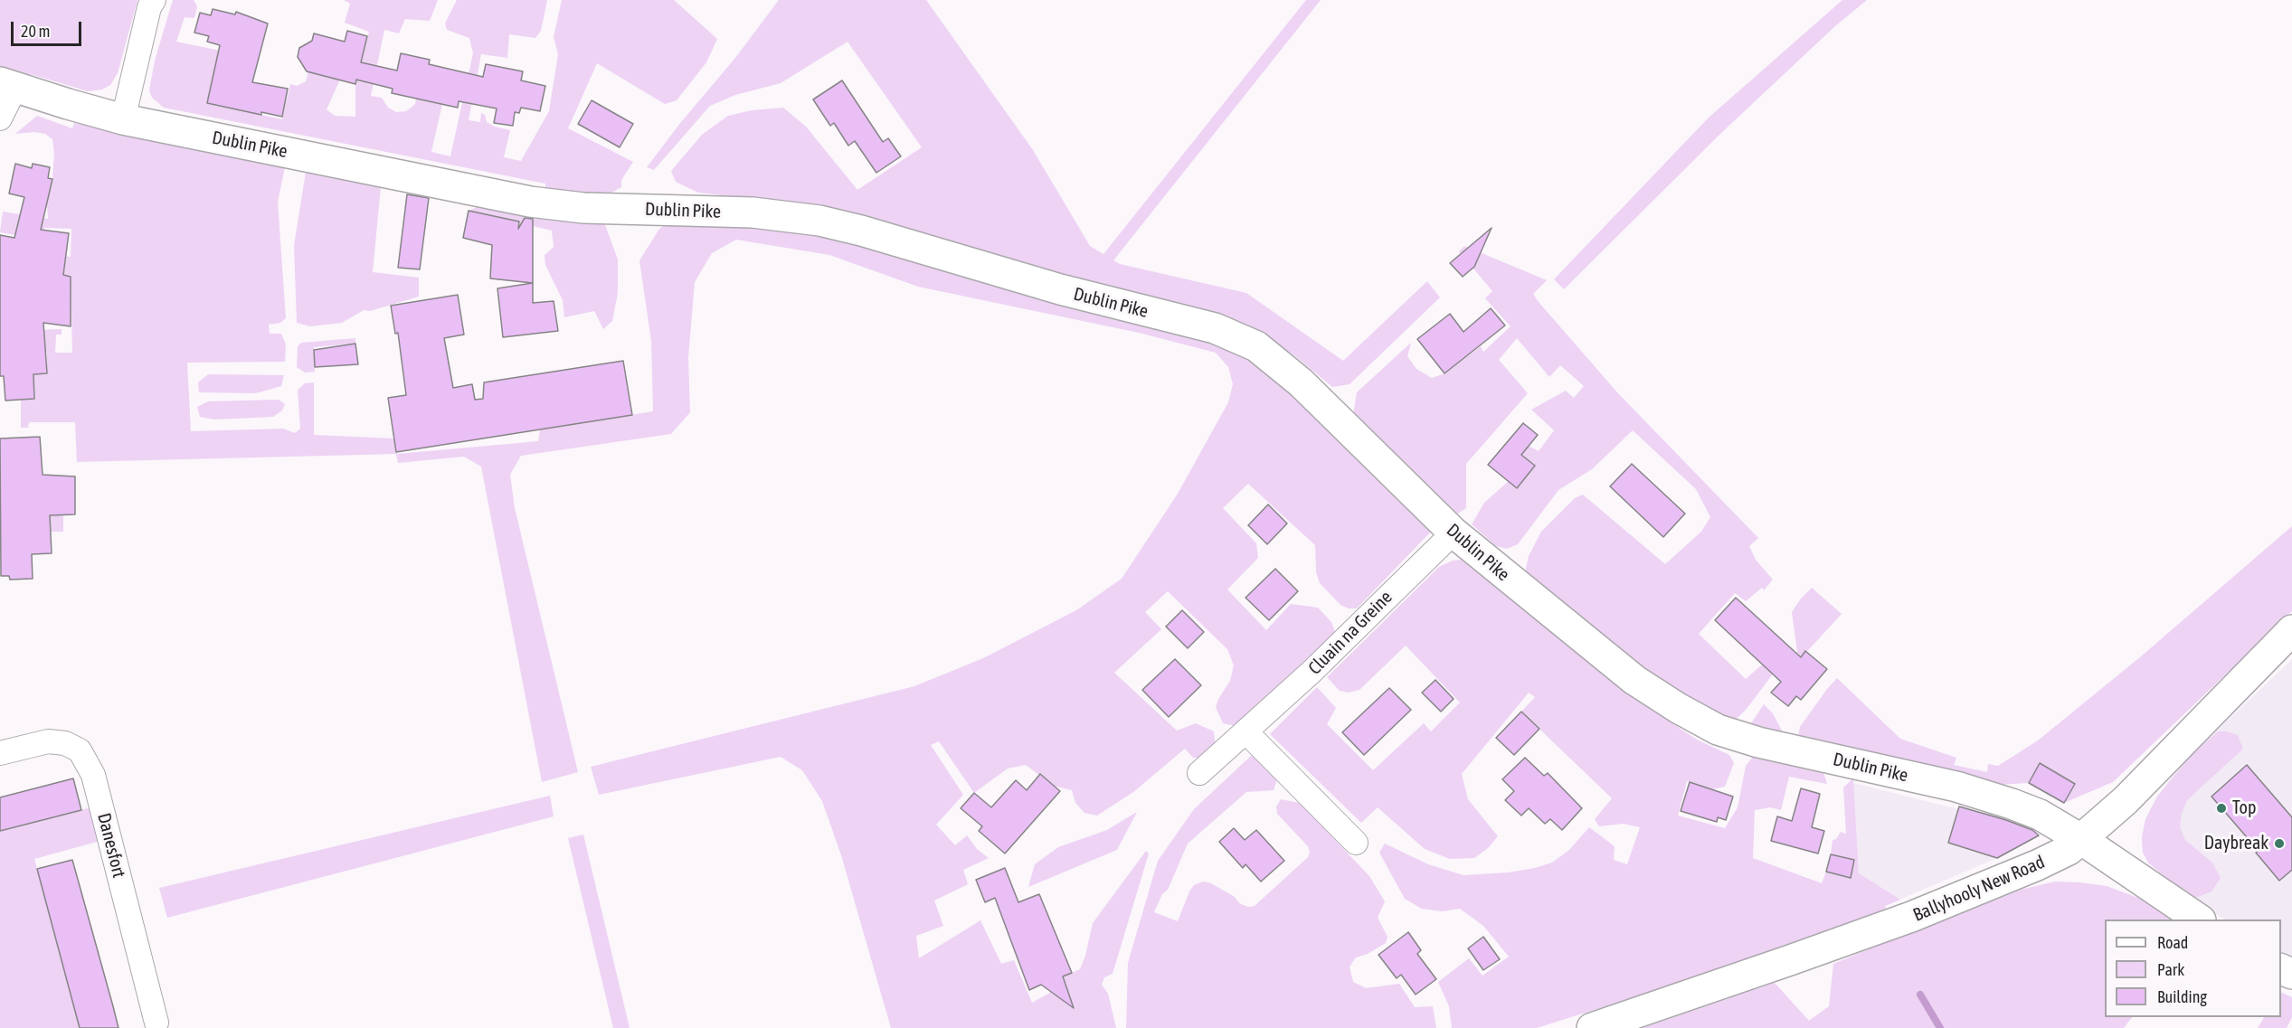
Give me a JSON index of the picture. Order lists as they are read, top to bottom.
{
  "streets": {
    "street": [
      "Dublin Pike",
      "Cluain na Greine",
      "Danesfort",
      "Ballyhooly New Road"
    ]
  },
  "crossings": [
    ["Dublin Pike", "Cluain na Greine"],
    ["Dublin Pike", "Ballyhooly New Road"]
  ],
  "places": ["Top", "Daybreak"],
  "legend": ["Road", "Park", "Building"],
  "scale_bar": "20 m"
}
